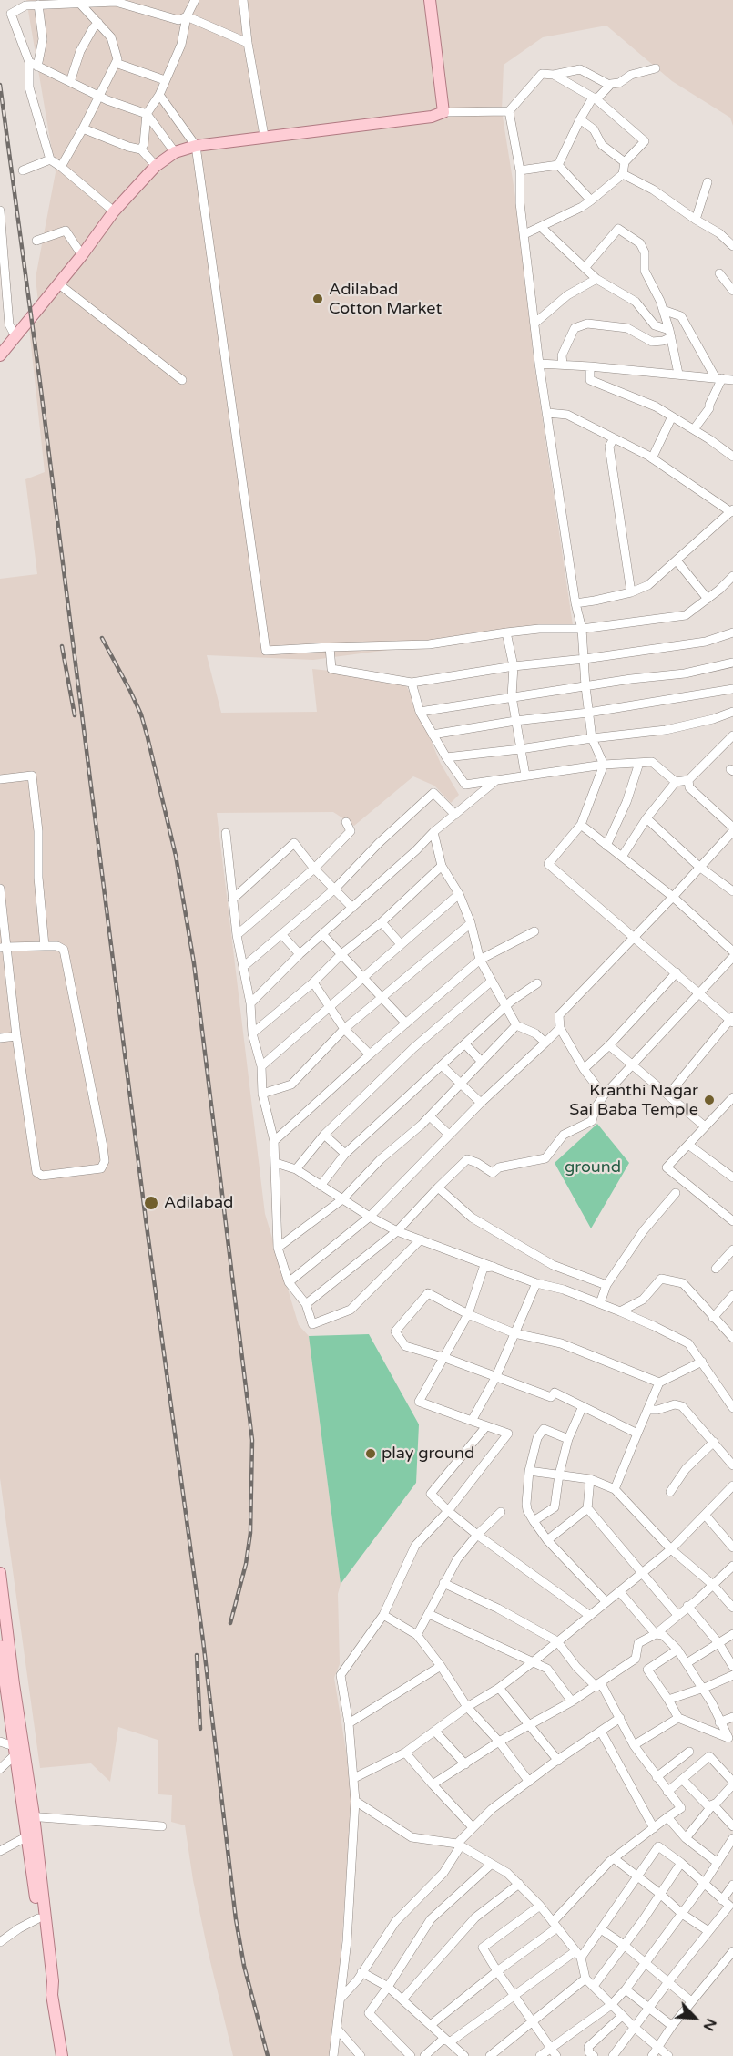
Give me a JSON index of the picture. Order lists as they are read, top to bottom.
{
  "parks": ["ground"],
  "places": [
    "Adilabad Cotton Market",
    "Kranthi Nagar Sai Baba Temple",
    "Adilabad",
    "play ground"
  ],
  "north": "bottom right"
}
